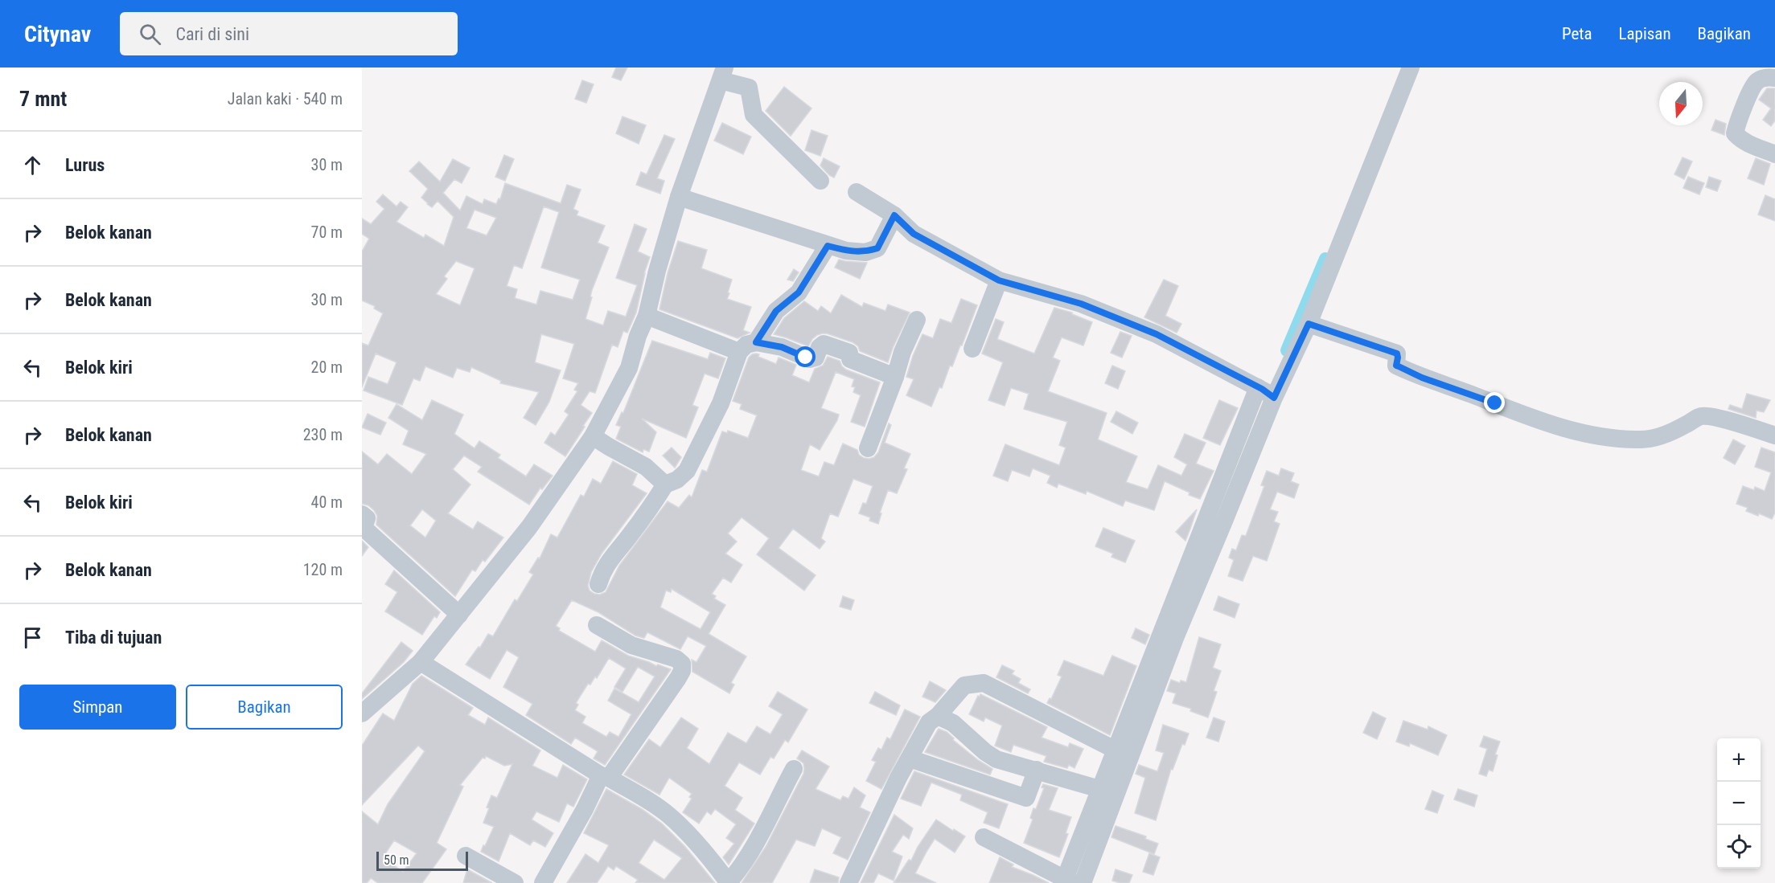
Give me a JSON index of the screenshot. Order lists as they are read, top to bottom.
{
  "scale_bar": "50 m",
  "north": "bottom",
  "page": {
    "header": "Citynav",
    "search": "Cari di sini",
    "nav": ["Peta", "Lapisan", "Bagikan"],
    "heading": ["7 mnt", "Jalan kaki · 540 m"],
    "list": [
      ["Lurus", "30 m"],
      ["Belok kanan", "70 m"],
      ["Belok kanan", "30 m"],
      ["Belok kiri", "20 m"],
      ["Belok kanan", "230 m"],
      ["Belok kiri", "40 m"],
      ["Belok kanan", "120 m"],
      "Tiba di tujuan"
    ],
    "buttons": ["Simpan", "Bagikan"],
    "map_buttons": ["+", "−"],
    "scale": "50 m"
  }
}
